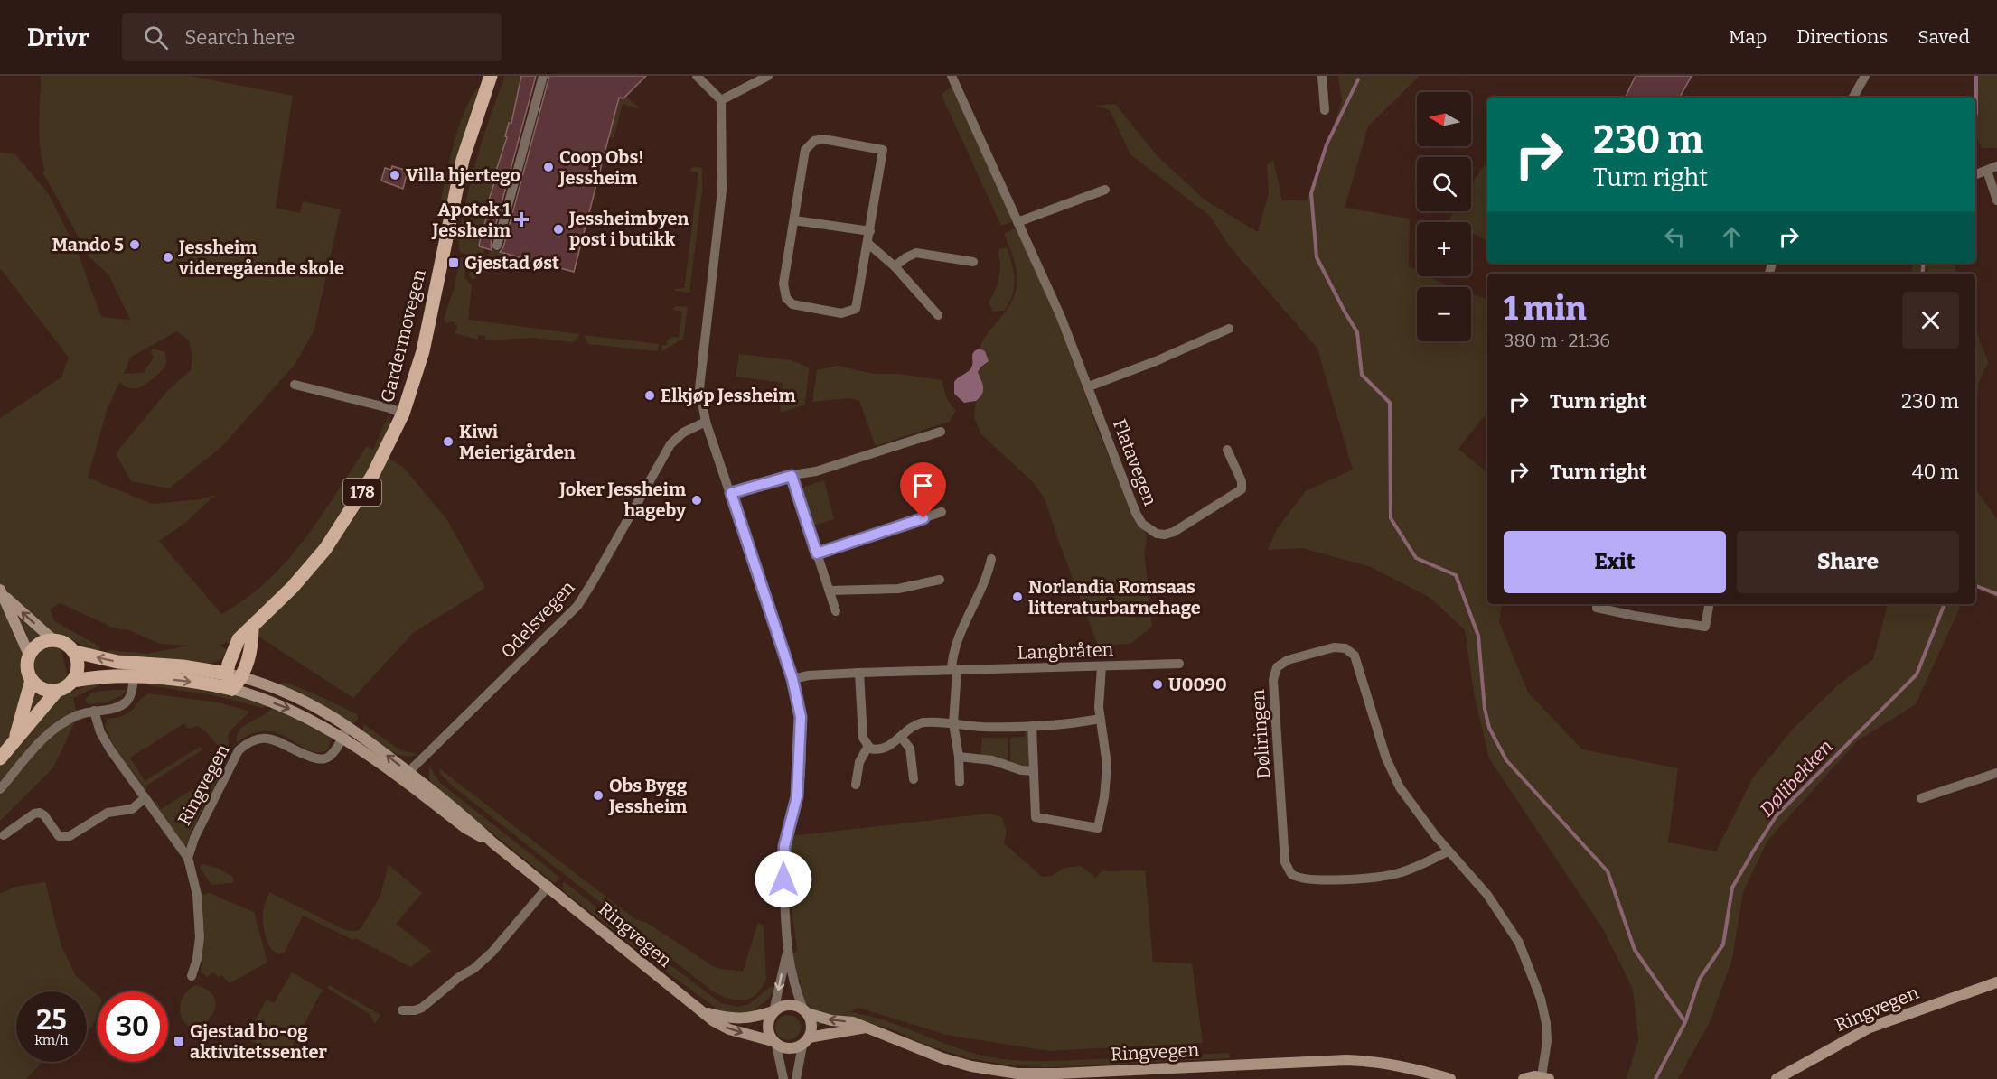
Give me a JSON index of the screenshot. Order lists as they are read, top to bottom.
{
  "streets": {
    "main road": ["Gardermovegen", "178", "Ringvegen"],
    "street": [
      "Flatavegen",
      "Odelsvegen",
      "Langbråten",
      "Døliringen"
    ]
  },
  "crossings": [
    ["Gardermovegen", "Ringvegen"],
    ["Odelsvegen", "Ringvegen"]
  ],
  "water": ["Dølibekken"],
  "places": {
    "other": [
      "Coop Obs! Jessheim",
      "Villa hjertego",
      "Jessheimbyen post i butikk",
      "Mando 5",
      "Jessheim videregående skole",
      "Elkjøp Jessheim",
      "Kiwi Meierigården",
      "Joker Jessheim hageby",
      "Norlandia Romsaas litteraturbarnehage",
      "U0090",
      "Obs Bygg Jessheim"
    ],
    "health": ["Apotek 1 Jessheim"],
    "transit": ["Gjestad øst", "Gjestad bo-og aktivitetssenter"]
  },
  "north": "left",
  "page": {
    "header": "Drivr",
    "search": "Search here",
    "nav": ["Map", "Directions", "Saved"],
    "map_buttons": ["+", "−"],
    "turn": ["230 m", "Turn right"],
    "heading": ["1 min", "380 m · 21:36"],
    "list": [
      {
        "name": "Turn right",
        "value": "230 m"
      },
      {
        "name": "Turn right",
        "value": "40 m"
      }
    ],
    "buttons": ["Exit", "Share"],
    "speed": "25 km/h",
    "limit": "30"
  }
}
